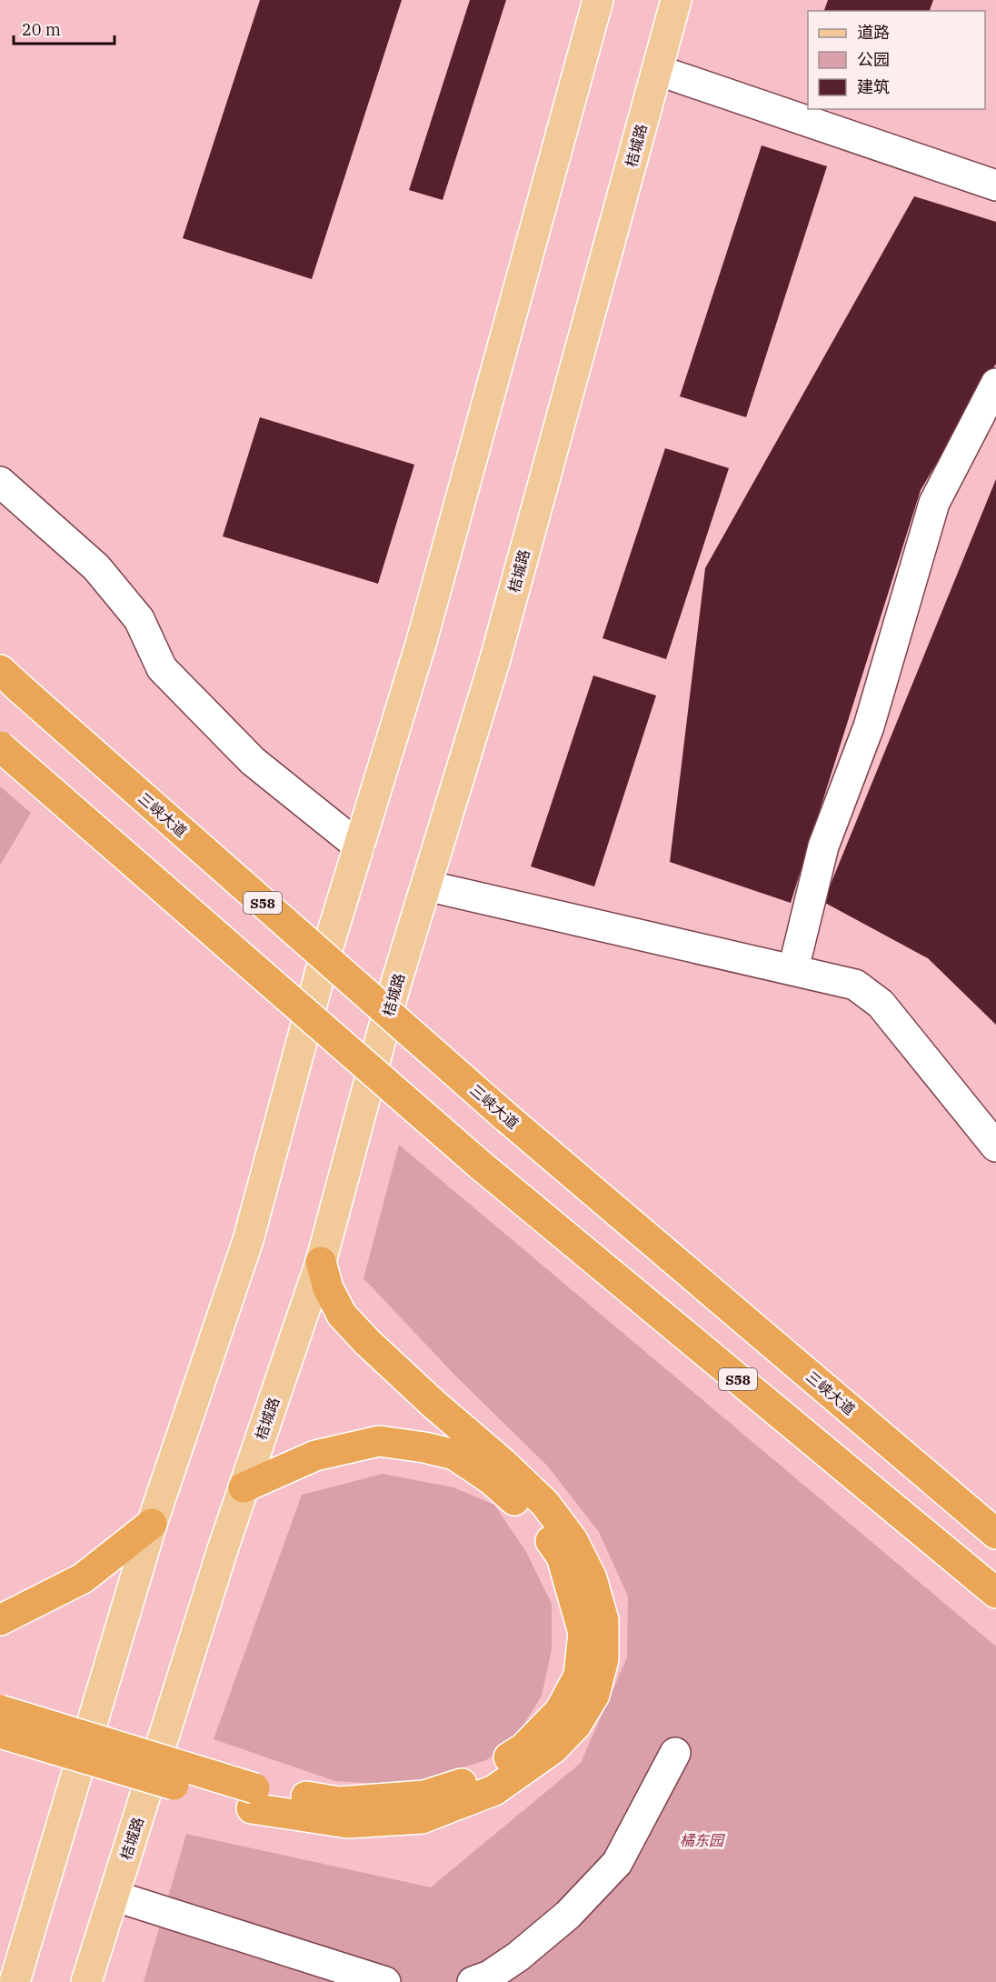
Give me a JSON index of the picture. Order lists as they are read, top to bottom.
{
  "streets": {
    "highway": ["三峡大道", "S58"],
    "main road": ["桔城路"]
  },
  "parks": ["橘东园"],
  "legend": ["道路", "公园", "建筑"],
  "scale_bar": "20 m"
}
